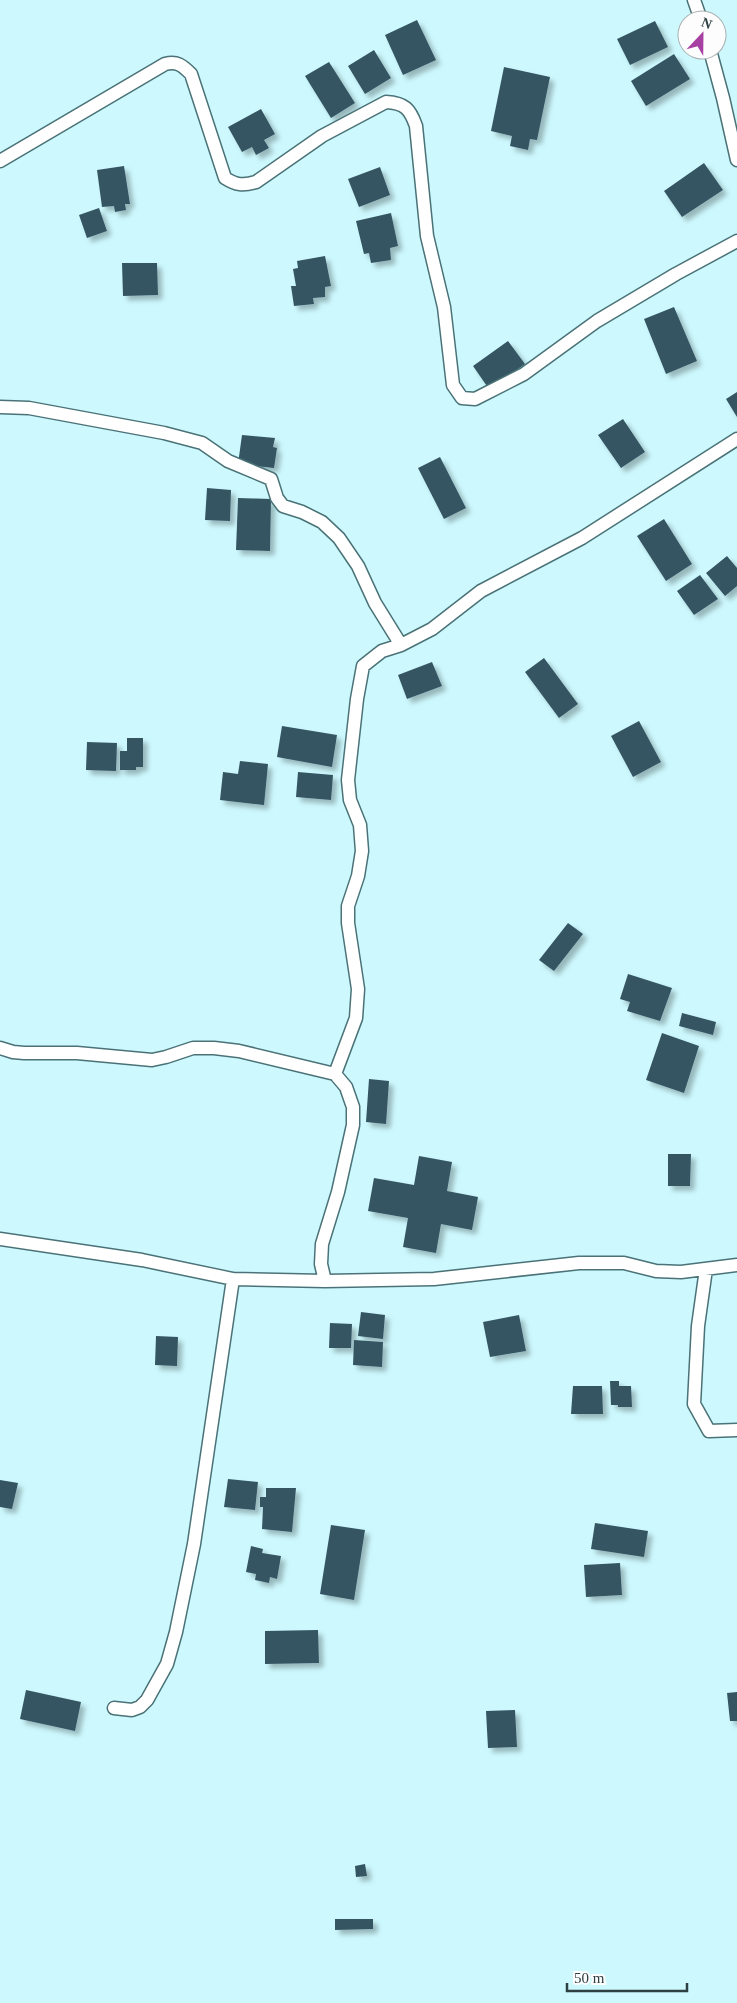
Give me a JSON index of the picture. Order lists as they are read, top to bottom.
{
  "scale_bar": "50 m",
  "north": "top"
}
